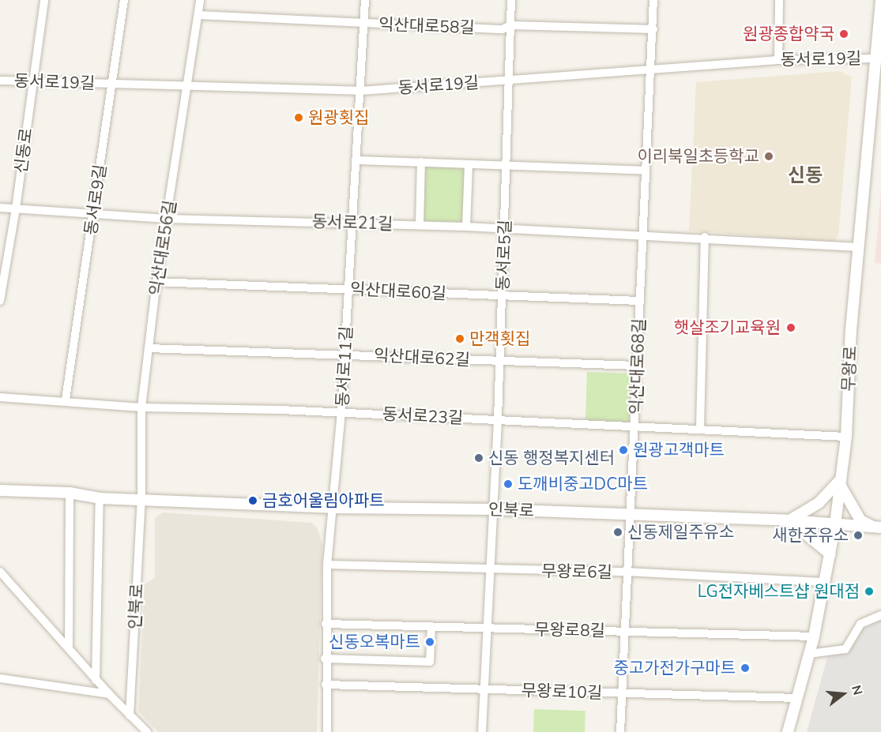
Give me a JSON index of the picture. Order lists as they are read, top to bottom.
{
  "streets": {
    "street": [
      "익산대로58길",
      "동서로19길",
      "신동로",
      "동서로9길",
      "동서로21길",
      "익산대로56길",
      "동서로5길",
      "익산대로60길",
      "익산대로62길",
      "동서로11길",
      "익산대로68길",
      "무왕로",
      "동서로23길",
      "인북로",
      "무왕로6길",
      "무왕로8길",
      "무왕로10길"
    ]
  },
  "crossings": [
    ["익산대로58길", "익산대로56길"],
    ["익산대로58길", "동서로5길"],
    ["익산대로58길", "동서로11길"],
    ["익산대로58길", "익산대로68길"],
    ["동서로19길", "신동로"],
    ["동서로19길", "동서로9길"],
    ["동서로19길", "익산대로56길"],
    ["동서로19길", "동서로5길"],
    ["동서로19길", "동서로11길"],
    ["동서로19길", "익산대로68길"],
    ["동서로19길", "무왕로"],
    ["신동로", "동서로21길"],
    ["동서로9길", "동서로21길"],
    ["동서로9길", "동서로23길"],
    ["동서로21길", "익산대로56길"],
    ["동서로21길", "동서로5길"],
    ["동서로21길", "동서로11길"],
    ["동서로21길", "익산대로68길"],
    ["동서로21길", "무왕로"],
    ["익산대로56길", "익산대로60길"],
    ["익산대로56길", "익산대로62길"],
    ["익산대로56길", "동서로23길"],
    ["익산대로56길", "인북로"],
    ["동서로5길", "익산대로60길"],
    ["동서로5길", "익산대로62길"],
    ["동서로5길", "동서로23길"],
    ["동서로5길", "인북로"],
    ["동서로5길", "무왕로6길"],
    ["동서로5길", "무왕로8길"],
    ["동서로5길", "무왕로10길"],
    ["익산대로60길", "동서로11길"],
    ["익산대로60길", "익산대로68길"],
    ["익산대로62길", "동서로11길"],
    ["익산대로62길", "익산대로68길"],
    ["동서로11길", "동서로23길"],
    ["동서로11길", "인북로"],
    ["동서로11길", "무왕로6길"],
    ["동서로11길", "무왕로8길"],
    ["동서로11길", "무왕로10길"],
    ["익산대로68길", "동서로23길"],
    ["익산대로68길", "인북로"],
    ["익산대로68길", "무왕로6길"],
    ["익산대로68길", "무왕로8길"],
    ["익산대로68길", "무왕로10길"],
    ["무왕로", "동서로23길"],
    ["무왕로", "인북로"],
    ["무왕로", "무왕로6길"],
    ["무왕로", "무왕로8길"],
    ["무왕로", "무왕로10길"]
  ],
  "districts": ["신동"],
  "places": [
    "원광종합약국",
    "원광횟집",
    "이리북일초등학교",
    "햇살조기교육원",
    "만객횟집",
    "원광고객마트",
    "신동 행정복지센터",
    "도깨비중고DC마트",
    "금호어울림아파트",
    "신동제일주유소",
    "새한주유소",
    "LG전자베스트샵 원대점",
    "신동오복마트",
    "중고가전가구마트"
  ],
  "north": "right"
}
